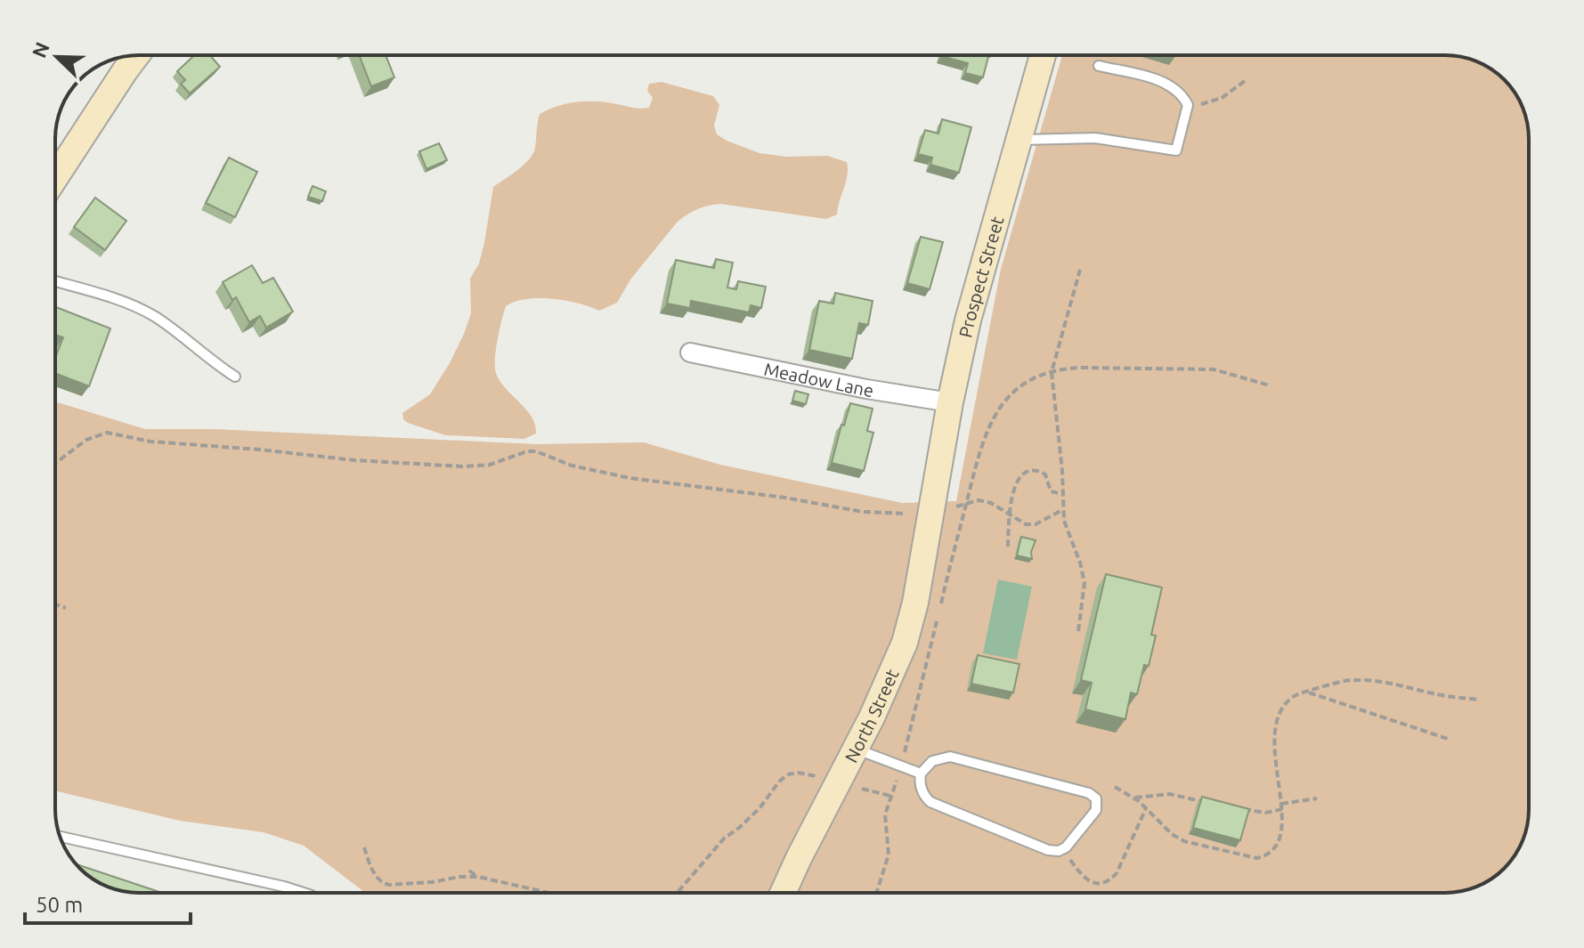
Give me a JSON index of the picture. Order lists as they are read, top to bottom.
{
  "streets": {
    "main road": ["Prospect Street", "North Street"],
    "street": ["Meadow Lane"]
  },
  "crossings": [
    ["Prospect Street", "Meadow Lane"],
    ["Prospect Street", "North Street"]
  ],
  "scale_bar": "50 m",
  "north": "top left"
}
